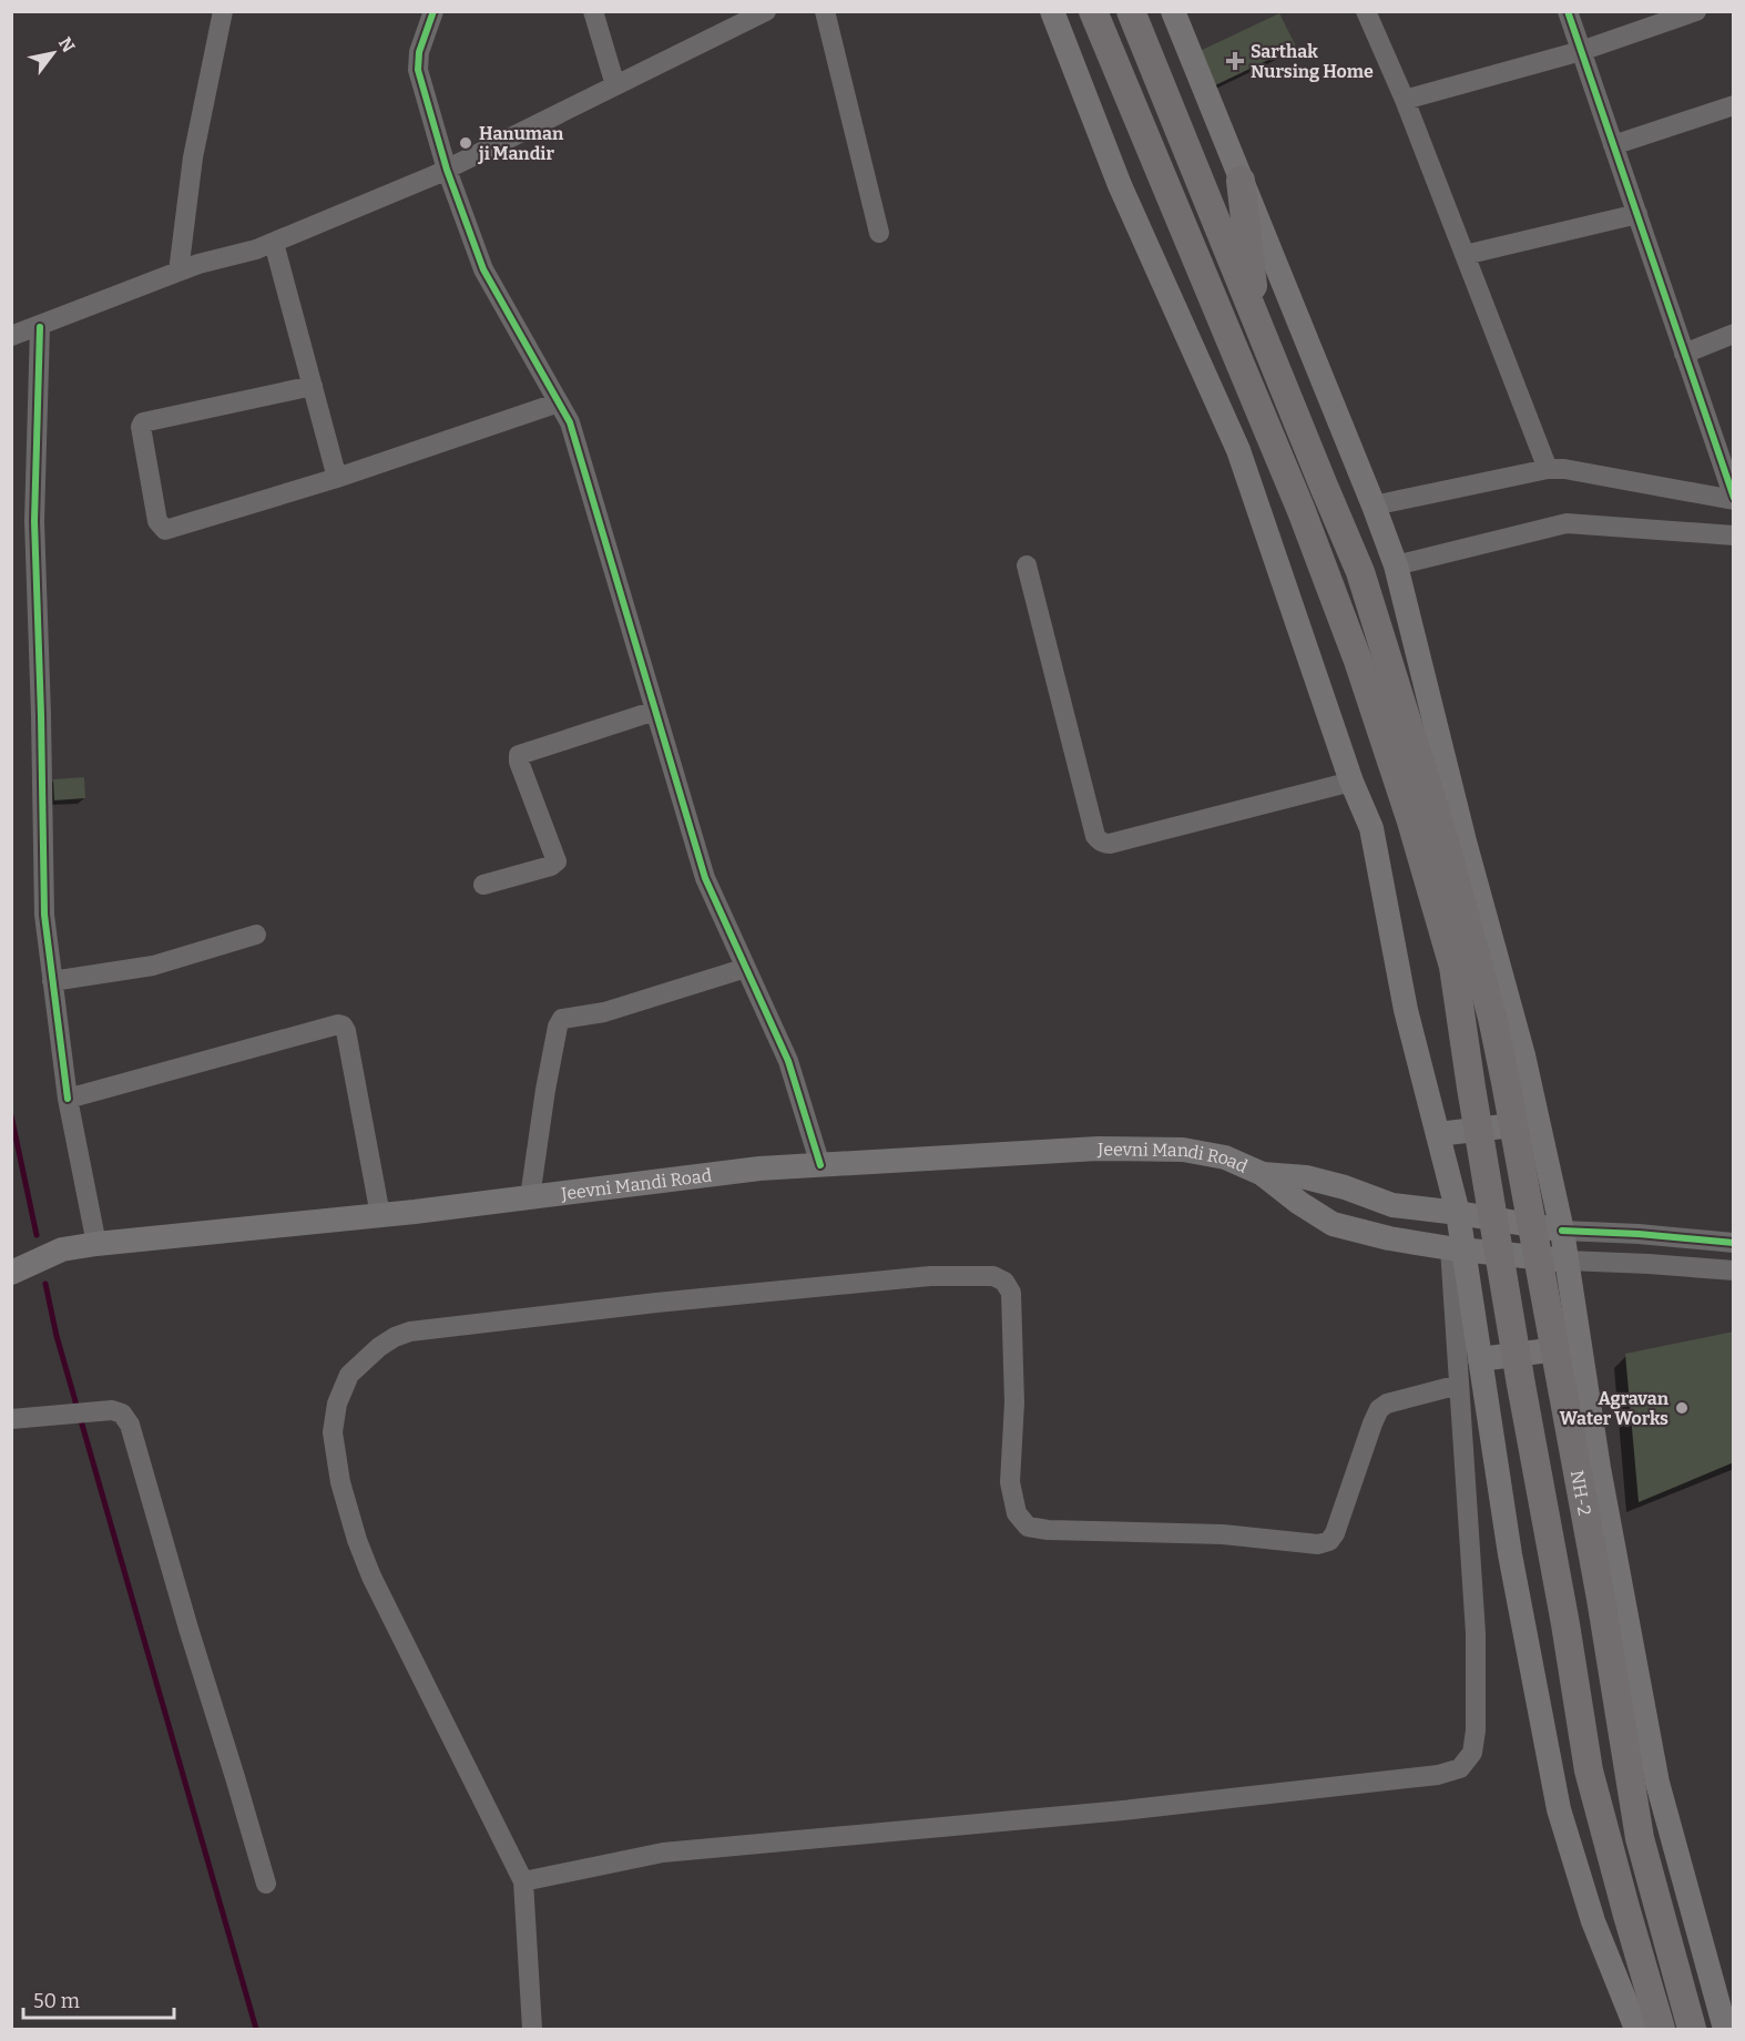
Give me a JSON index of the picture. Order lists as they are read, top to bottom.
{
  "streets": {
    "highway": ["NH-2"],
    "main road": ["Jeevni Mandi Road"]
  },
  "places": {
    "health": ["Sarthak Nursing Home"],
    "other": ["Hanuman ji Mandir", "Agravan Water Works"]
  },
  "scale_bar": "50 m",
  "north": "top right"
}
